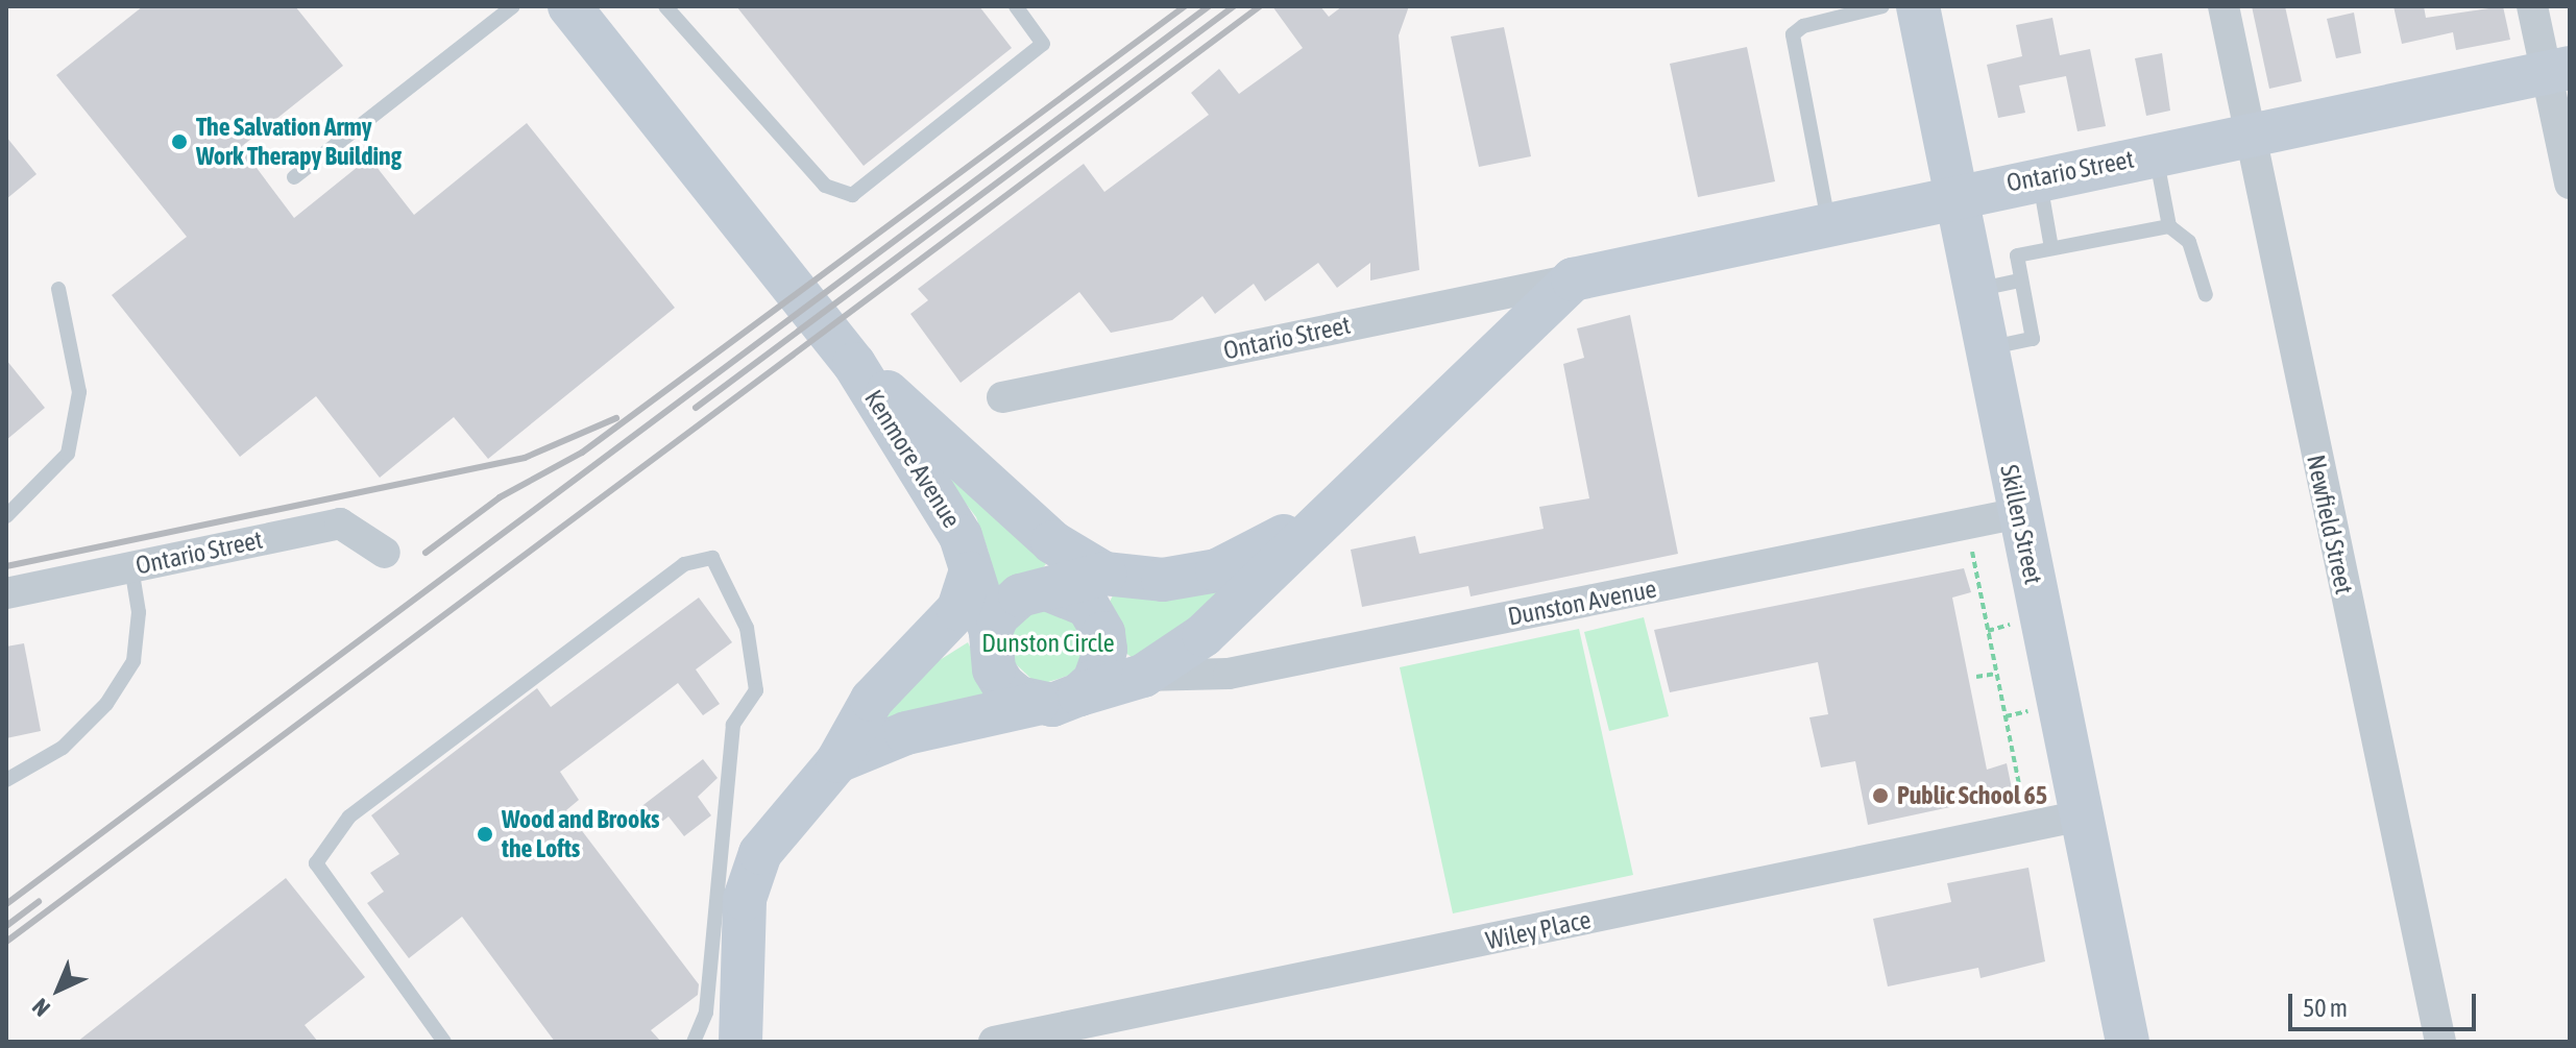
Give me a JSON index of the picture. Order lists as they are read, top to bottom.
{
  "streets": {
    "street": [
      "Ontario Street",
      "Kenmore Avenue",
      "Skillen Street",
      "Newfield Street",
      "Dunston Avenue",
      "Wiley Place"
    ]
  },
  "crossings": [
    ["Ontario Street", "Skillen Street"],
    ["Ontario Street", "Newfield Street"],
    ["Skillen Street", "Dunston Avenue"],
    ["Skillen Street", "Wiley Place"]
  ],
  "parks": ["Dunston Circle"],
  "places": ["The Salvation Army Work Therapy Building", "Public School 65", "Wood and Brooks the Lofts"],
  "scale_bar": "50 m",
  "north": "bottom left"
}
